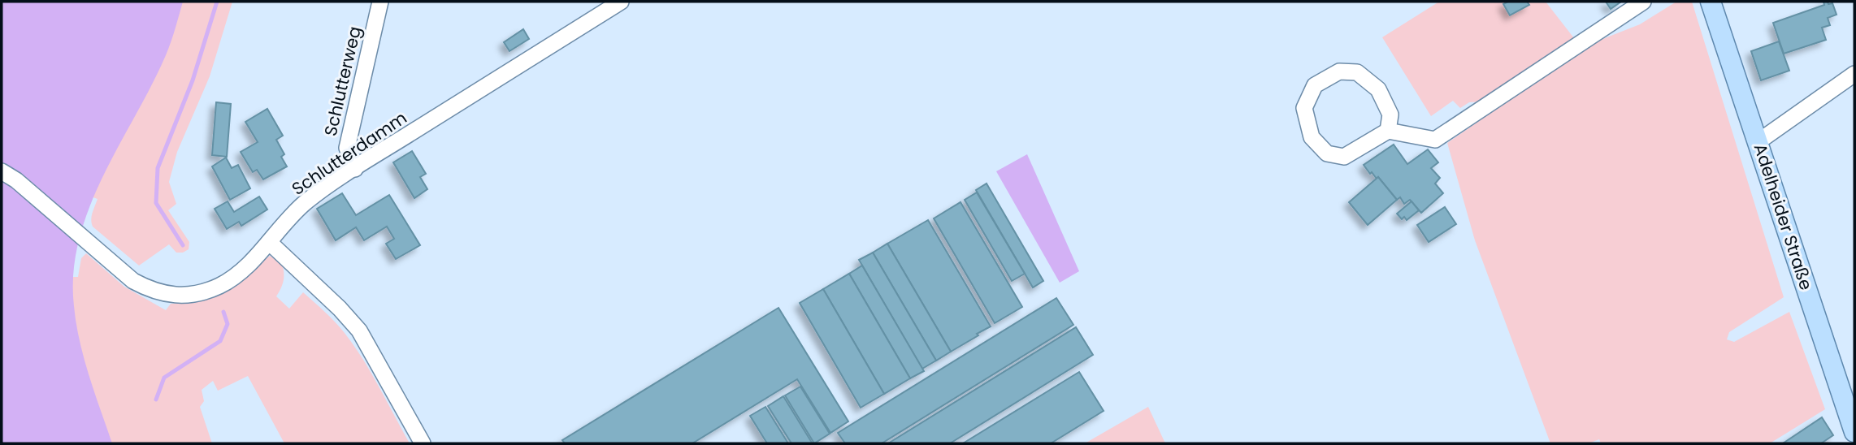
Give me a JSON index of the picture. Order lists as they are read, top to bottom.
{
  "streets": {
    "main road": ["Adelheider Straße"],
    "street": ["Schlutterweg", "Schlutterdamm"]
  },
  "crossings": [
    ["Schlutterweg", "Schlutterdamm"]
  ]
}
